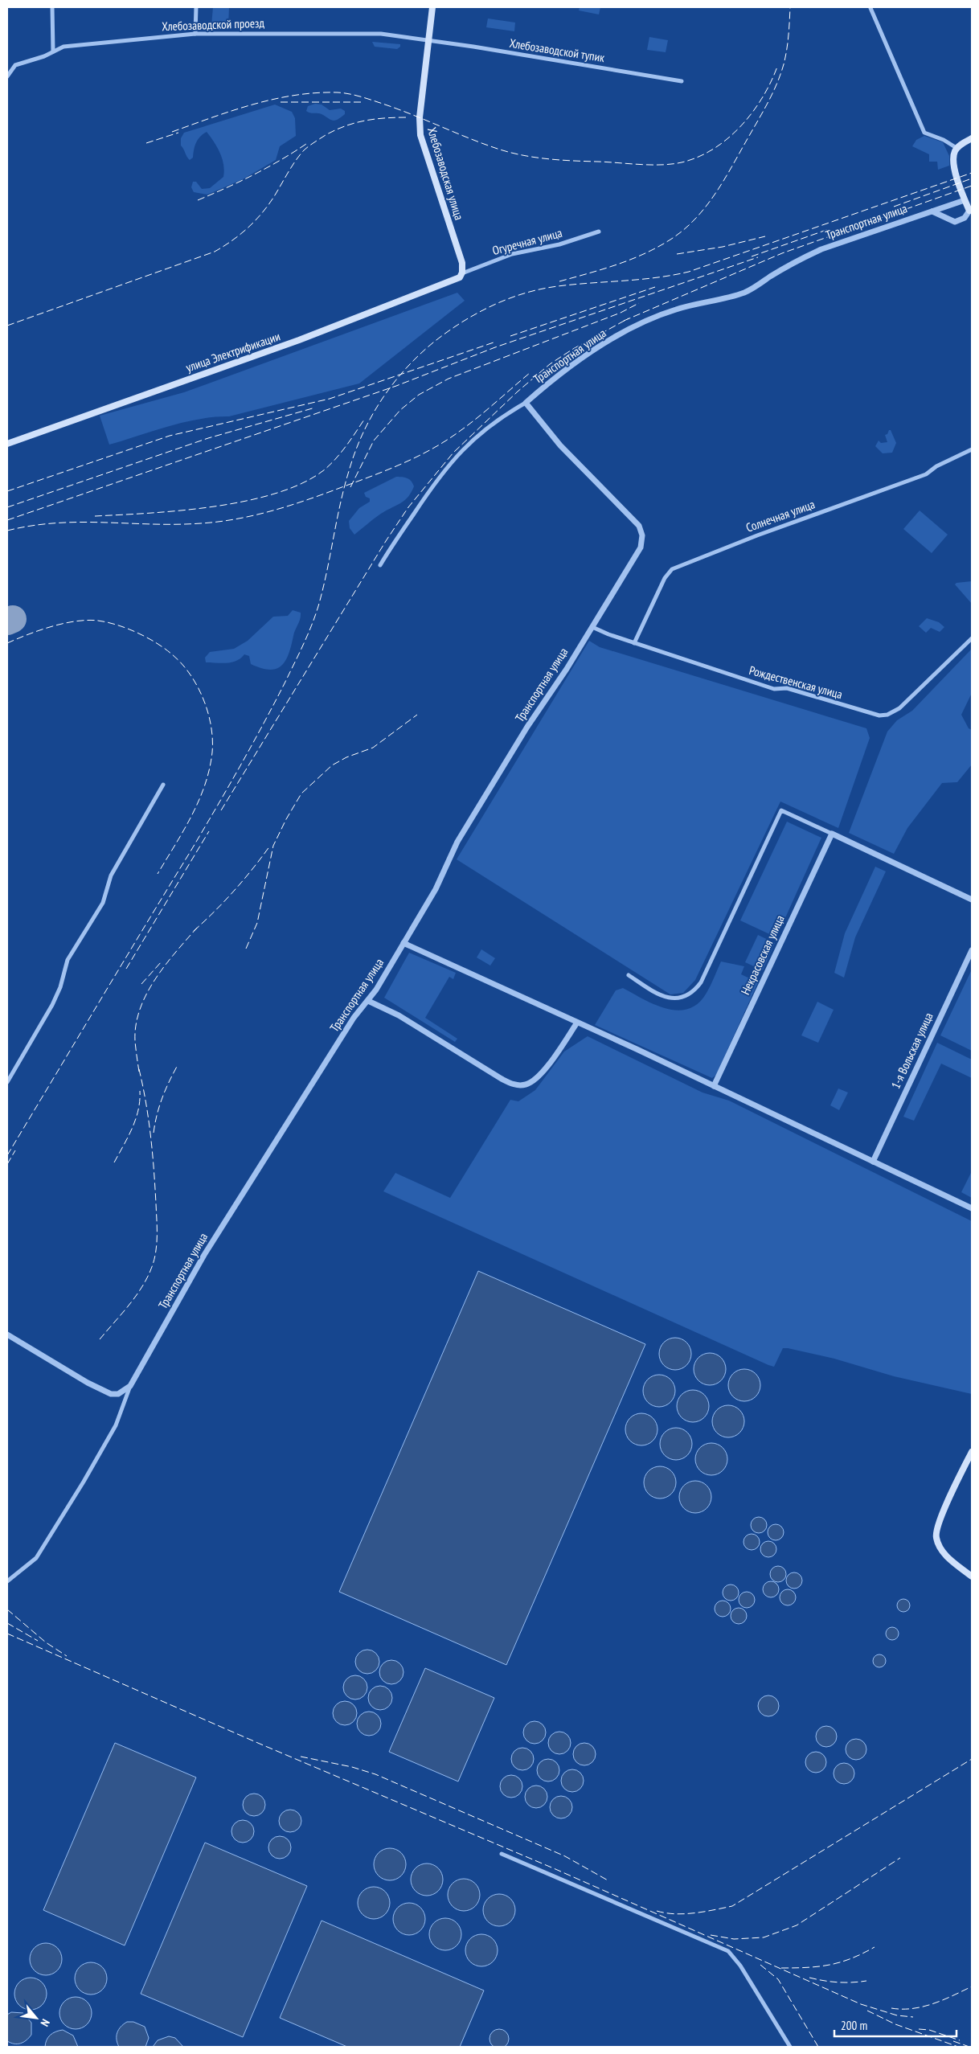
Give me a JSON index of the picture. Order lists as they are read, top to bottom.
{
  "streets": {
    "main road": ["Хлебозаводская улица", "улица Электрификации"],
    "street": [
      "Хлебозаводской проезд",
      "Хлебозаводской тупик",
      "Транспортная улица",
      "Огуречная улица",
      "Солнечная улица",
      "Рождественская улица",
      "Некрасовская улица",
      "1-я Вольская улица"
    ]
  },
  "crossings": [
    ["Хлебозаводской проезд", "Хлебозаводской тупик"],
    ["Хлебозаводской проезд", "Хлебозаводская улица"],
    ["Хлебозаводской тупик", "Хлебозаводская улица"],
    ["Хлебозаводская улица", "Огуречная улица"],
    ["Хлебозаводская улица", "улица Электрификации"],
    ["Транспортная улица", "Рождественская улица"],
    ["Огуречная улица", "улица Электрификации"],
    ["Солнечная улица", "Рождественская улица"]
  ],
  "scale_bar": "200 m",
  "north": "bottom right"
}
